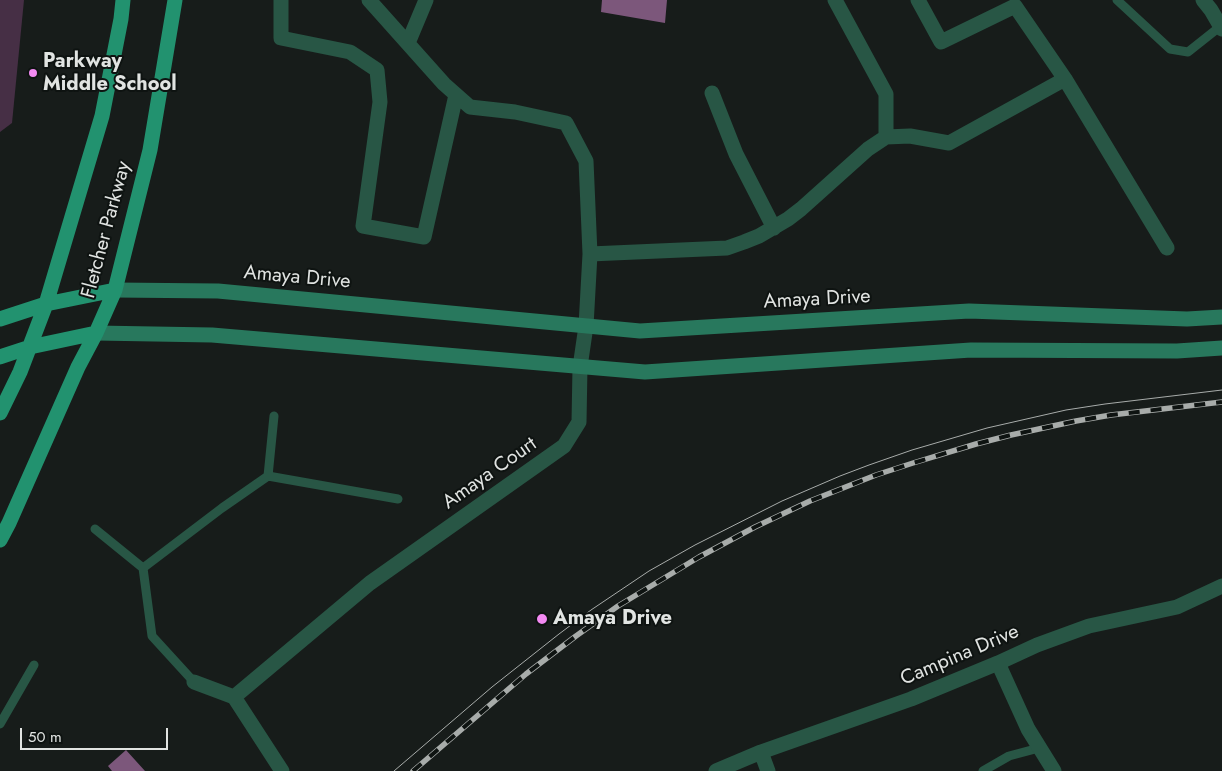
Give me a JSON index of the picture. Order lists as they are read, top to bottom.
{
  "streets": {
    "main road": ["Fletcher Parkway", "Amaya Drive"],
    "street": ["Amaya Court", "Campina Drive"]
  },
  "crossings": [
    ["Fletcher Parkway", "Amaya Drive"],
    ["Amaya Drive", "Amaya Court"]
  ],
  "places": ["Parkway Middle School", "Amaya Drive"],
  "scale_bar": "50 m"
}
